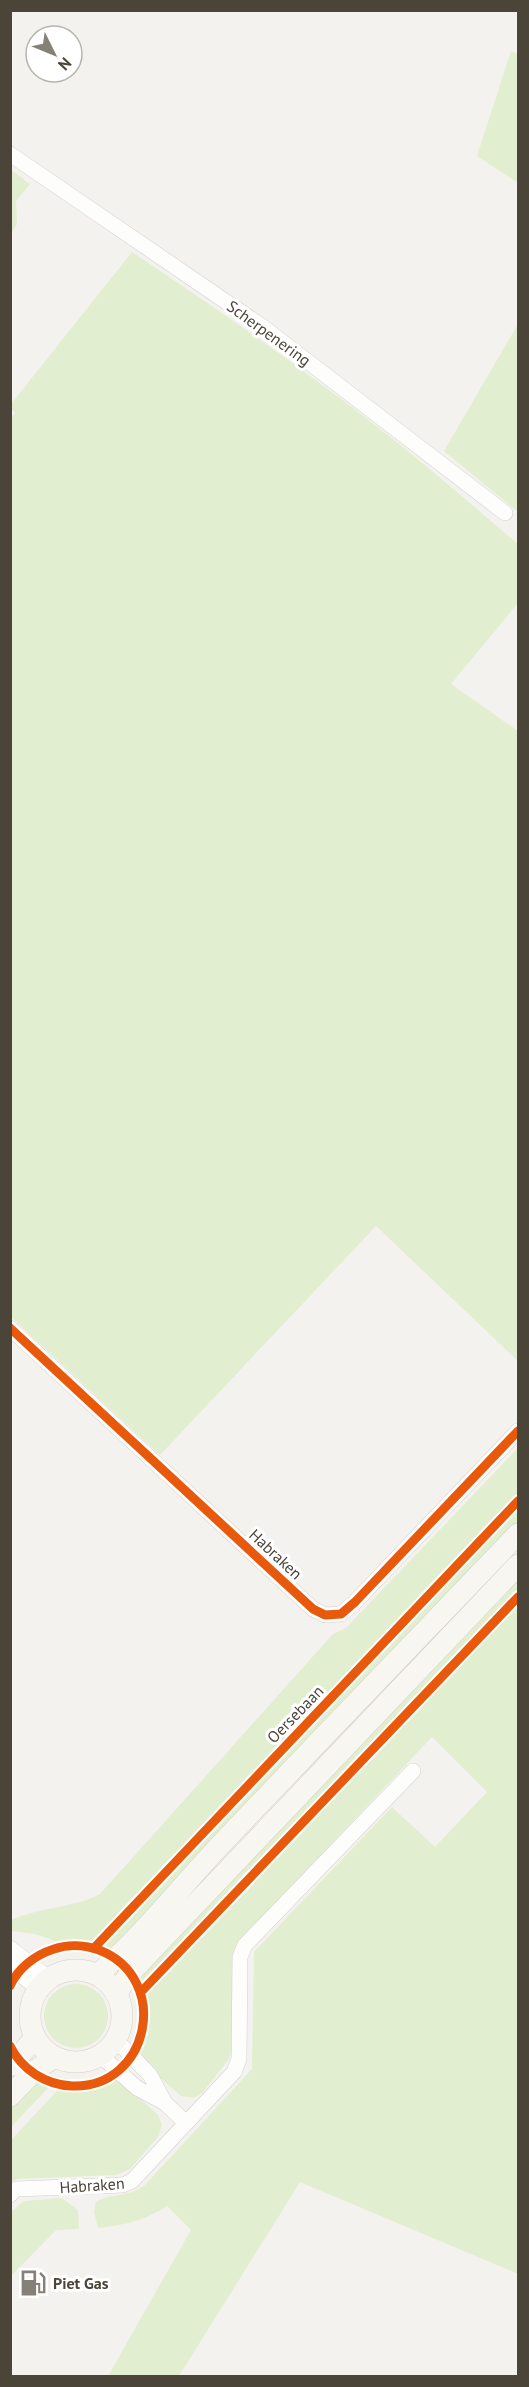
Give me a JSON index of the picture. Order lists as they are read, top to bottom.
{
  "streets": {
    "street": ["Scherpenering", "Habraken"],
    "cycle path": ["Oersebaan"]
  },
  "places": {
    "fuel station": ["Piet Gas"]
  },
  "north": "bottom right"
}
